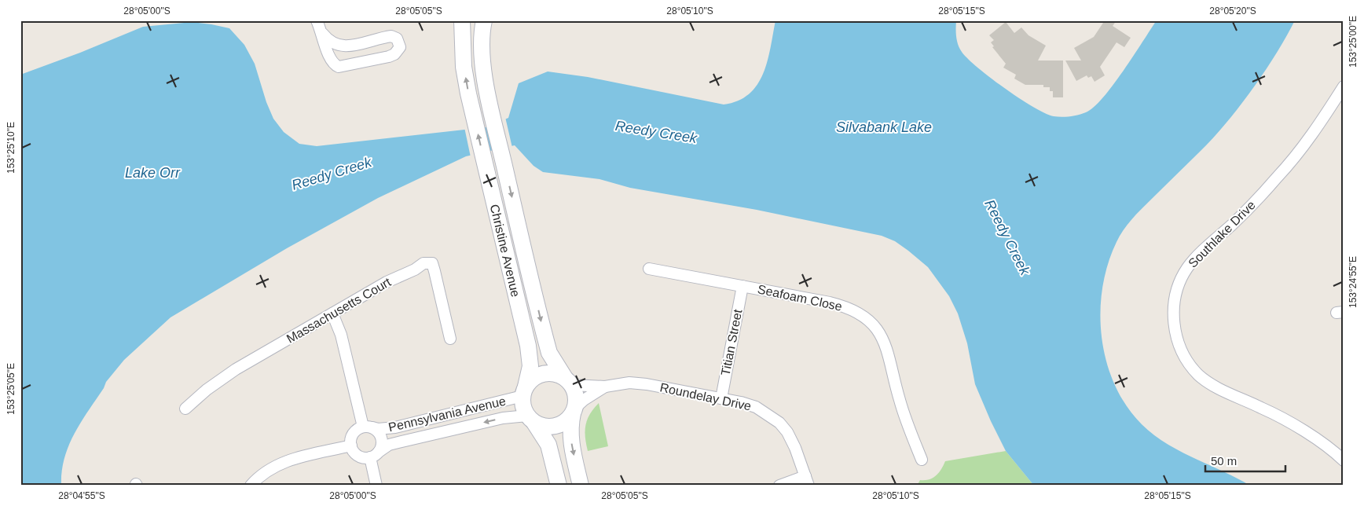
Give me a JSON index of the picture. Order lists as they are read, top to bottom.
{
  "streets": {
    "main road": ["Christine Avenue"],
    "street": [
      "Southlake Drive",
      "Seafoam Close",
      "Massachusetts Court",
      "Titian Street",
      "Roundelay Drive",
      "Pennsylvania Avenue"
    ]
  },
  "crossings": [
    ["Christine Avenue", "Roundelay Drive"],
    ["Christine Avenue", "Pennsylvania Avenue"],
    ["Seafoam Close", "Titian Street"],
    ["Titian Street", "Roundelay Drive"],
    ["Roundelay Drive", "Pennsylvania Avenue"]
  ],
  "water": ["Silvabank Lake", "Reedy Creek", "Lake Orr"],
  "scale_bar": "50 m",
  "coordinates": [
    "28°05'00\"S",
    "28°05'05\"S",
    "28°05'10\"S",
    "28°05'15\"S",
    "28°05'20\"S",
    "153°25'00\"E",
    "153°25'10\"E",
    "153°24'55\"E",
    "153°25'05\"E",
    "28°04'55\"S"
  ]
}
